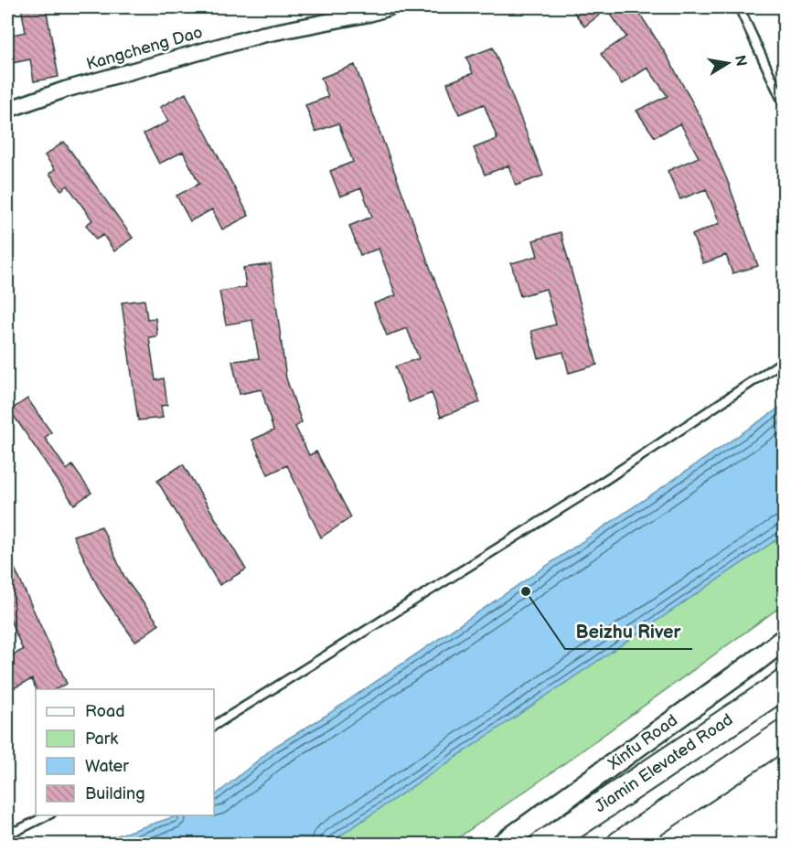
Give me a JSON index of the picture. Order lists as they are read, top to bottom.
{
  "streets": {
    "highway": ["Jiamin Elevated Road"],
    "main road": ["Xinfu Road"],
    "street": ["Kangcheng Dao"]
  },
  "places": ["Beizhu River"],
  "legend": [
    "Road",
    "Park",
    "Water",
    "Building"
  ],
  "north": "right"
}
